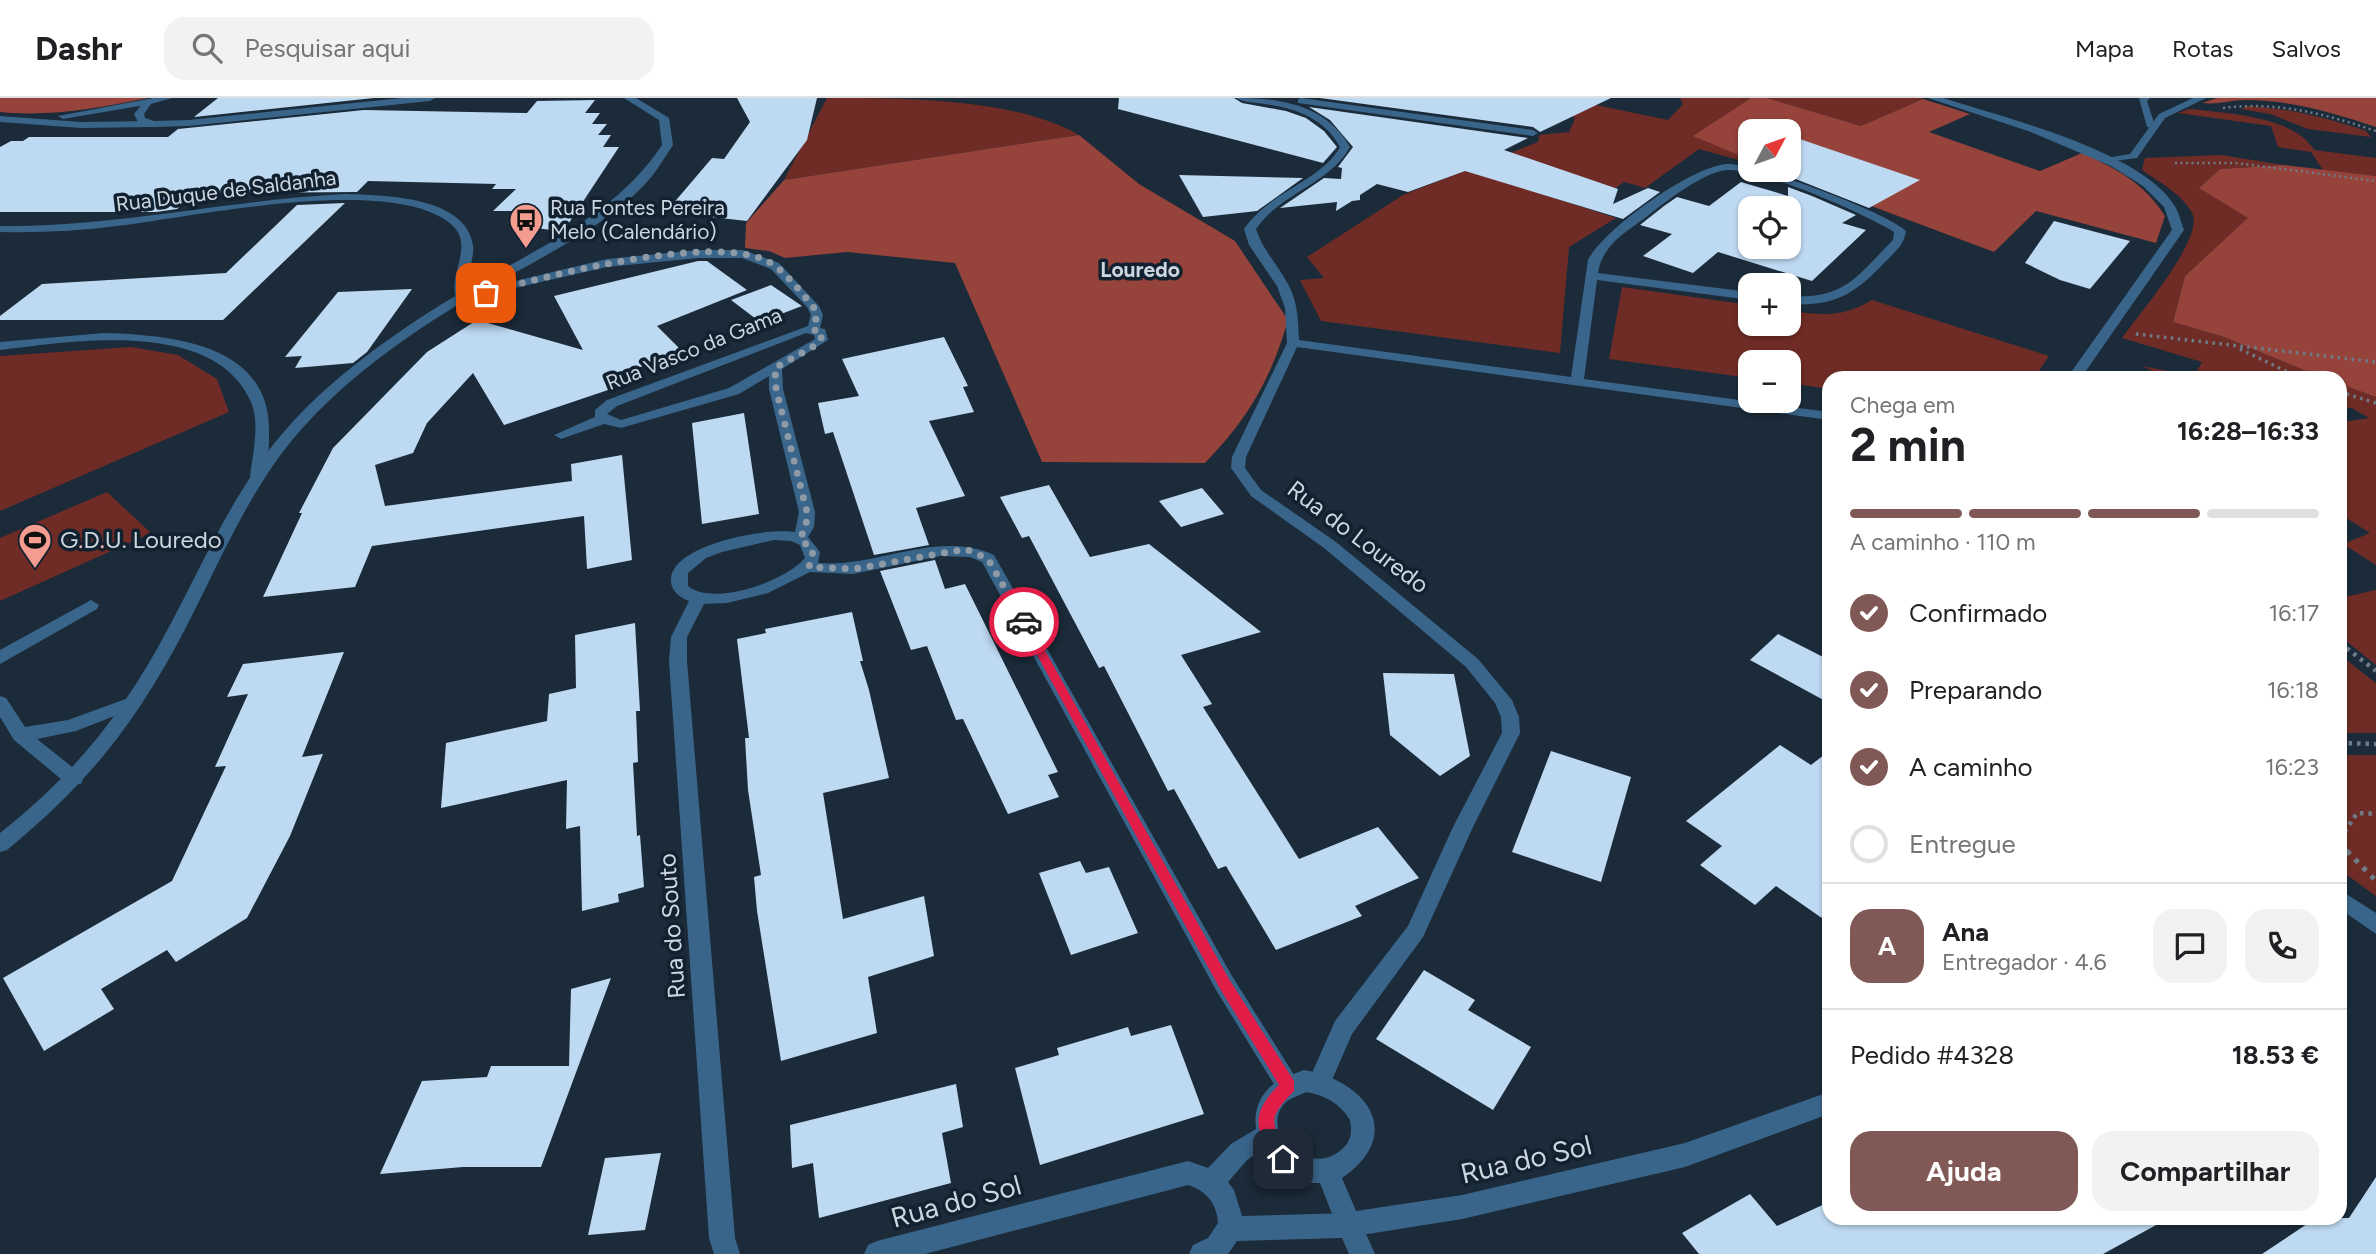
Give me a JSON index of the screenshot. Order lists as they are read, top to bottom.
{
  "streets": {
    "street": [
      "Rua Duque de Saldanha",
      "Rua Vasco da Gama",
      "Rua do Louredo",
      "Rua do Souto",
      "Rua do Sol"
    ]
  },
  "crossings": [
    ["Rua Duque de Saldanha", "Rua Vasco da Gama"]
  ],
  "districts": ["Louredo"],
  "places": {
    "bus stop": ["Rua Fontes Pereira Melo (Calendário)"],
    "sports": ["G.D.U. Louredo"]
  },
  "north": "top right",
  "page": {
    "header": "Dashr",
    "search": "Pesquisar aqui",
    "nav": ["Mapa", "Rotas", "Salvos"],
    "map_buttons": ["+", "−"],
    "heading": ["2 min", "Chega em", "16:28–16:33"],
    "panel": [
      "Ana",
      "Entregador · 4.6",
      "Pedido #4328",
      "18.53 €"
    ],
    "bar": "A caminho · 110 m",
    "list": [
      ["Confirmado", "16:17"],
      ["Preparando", "16:18"],
      ["A caminho", "16:23"],
      "Entregue"
    ],
    "round": "A",
    "buttons": ["Ajuda", "Compartilhar"]
  }
}
